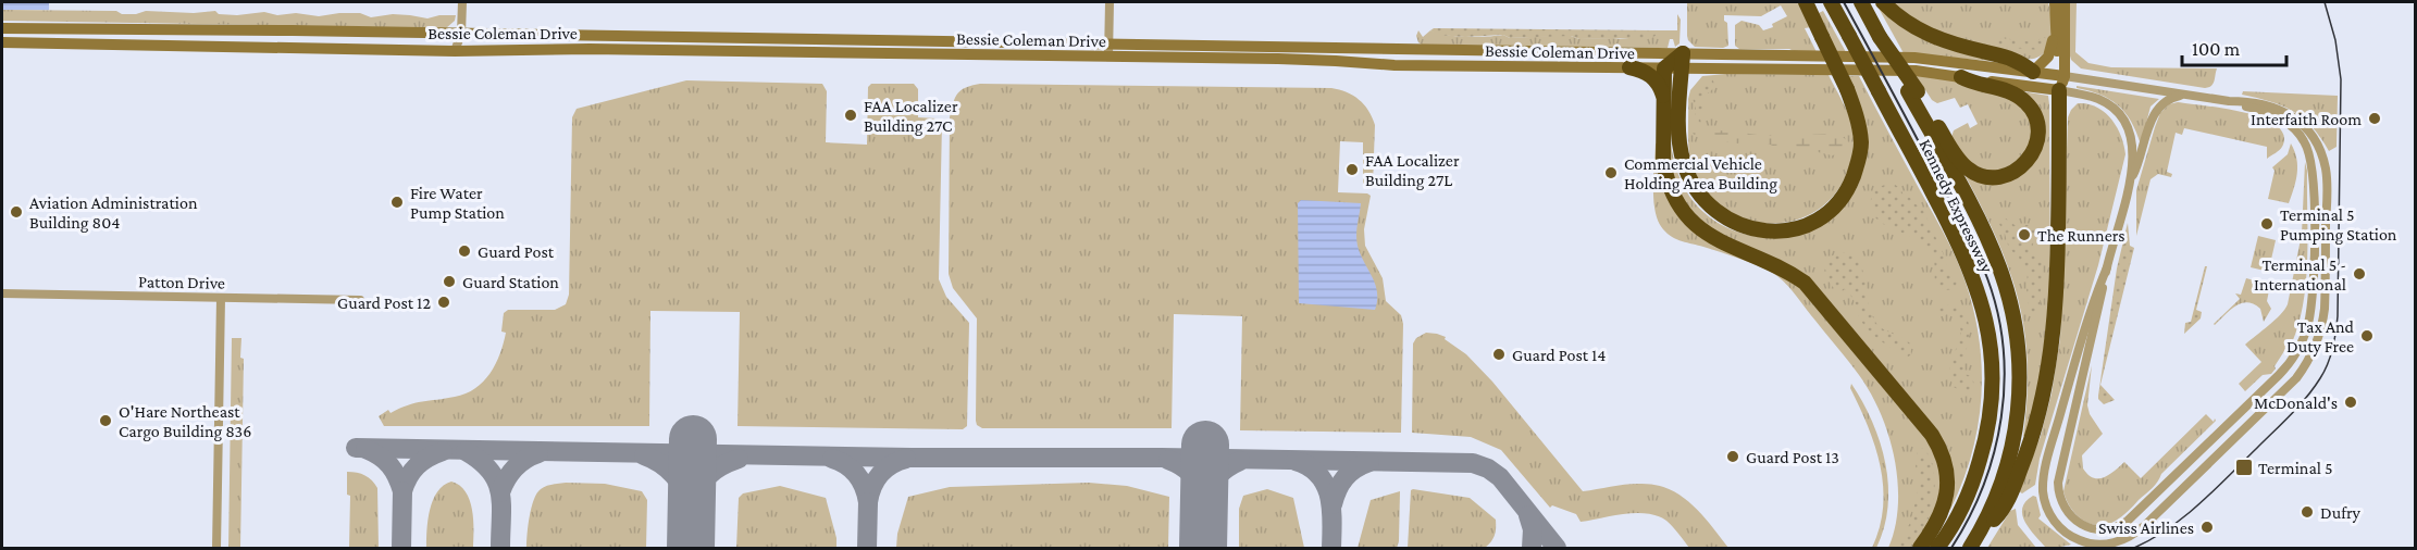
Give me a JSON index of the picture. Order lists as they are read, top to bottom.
{
  "streets": {
    "highway": ["Kennedy Expressway"],
    "street": ["Bessie Coleman Drive", "Patton Drive"]
  },
  "places": {
    "other": [
      "FAA Localizer Building 27C",
      "Interfaith Room",
      "FAA Localizer Building 27L",
      "Commercial Vehicle Holding Area Building",
      "Fire Water Pump Station",
      "Aviation Administration Building 804",
      "Terminal 5 Pumping Station",
      "The Runners",
      "Guard Post",
      "Terminal 5 - International",
      "Guard Station",
      "Guard Post 12",
      "Tax And Duty Free",
      "Guard Post 14",
      "McDonald's",
      "O'Hare Northeast Cargo Building 836",
      "Guard Post 13",
      "Dufry",
      "Swiss Airlines"
    ],
    "transit": ["Terminal 5"]
  },
  "scale_bar": "100 m"
}
